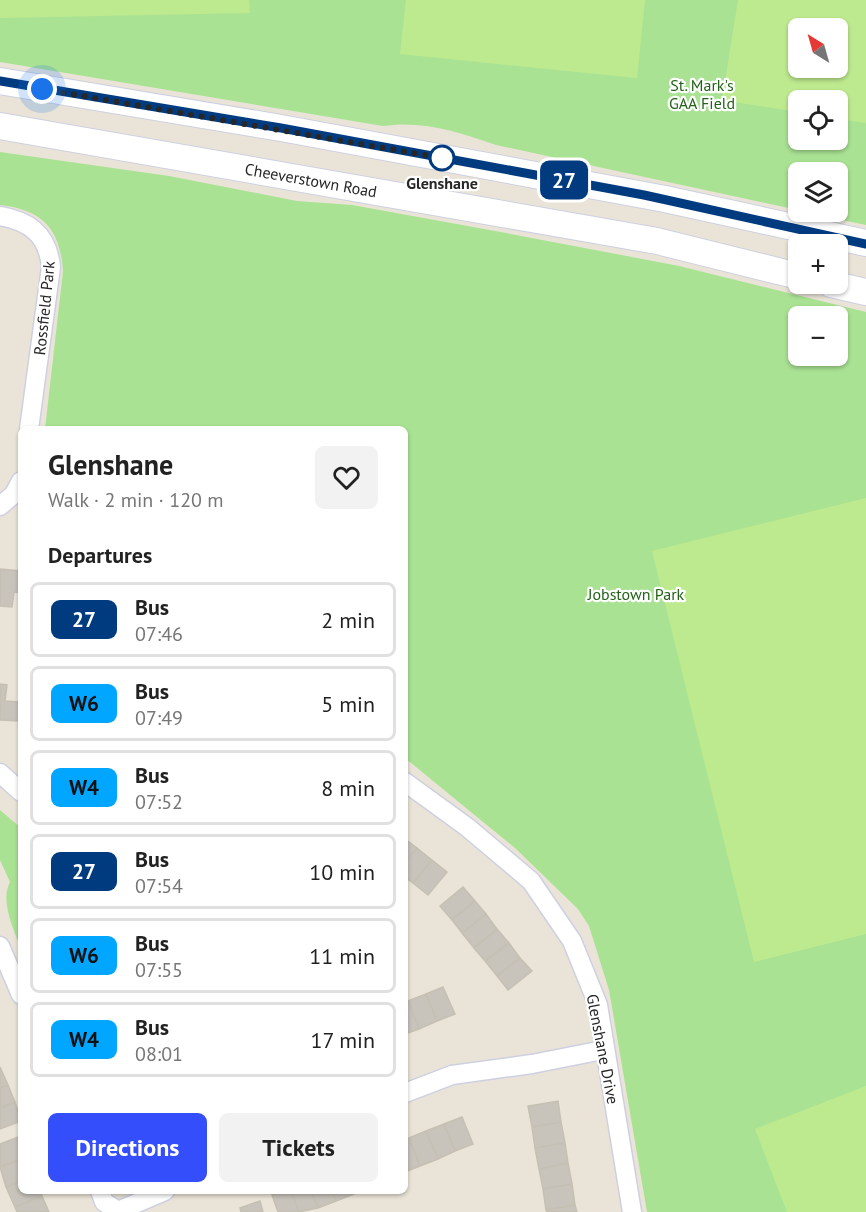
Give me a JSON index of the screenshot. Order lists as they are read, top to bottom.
{
  "streets": {
    "main road": ["Cheeverstown Road"],
    "street": ["Rossfield Park", "Glenshane Drive"]
  },
  "parks": ["St. Mark's GAA Field", "Jobstown Park"],
  "places": ["Glenshane"],
  "lines": ["bus line 27"],
  "north": "top left",
  "page": {
    "on_map": "27",
    "map_buttons": ["+", "−"],
    "heading": [
      ["Glenshane", "Walk · 2 min · 120 m"],
      "Departures"
    ],
    "list": [
      {
        "mark": "27",
        "name": "Bus",
        "note": "07:46",
        "value": "2 min"
      },
      {
        "mark": "W6",
        "name": "Bus",
        "note": "07:49",
        "value": "5 min"
      },
      {
        "mark": "W4",
        "name": "Bus",
        "note": "07:52",
        "value": "8 min"
      },
      {
        "mark": "27",
        "name": "Bus",
        "note": "07:54",
        "value": "10 min"
      },
      {
        "mark": "W6",
        "name": "Bus",
        "note": "07:55",
        "value": "11 min"
      },
      {
        "mark": "W4",
        "name": "Bus",
        "note": "08:01",
        "value": "17 min"
      }
    ],
    "buttons": ["Directions", "Tickets"]
  }
}
